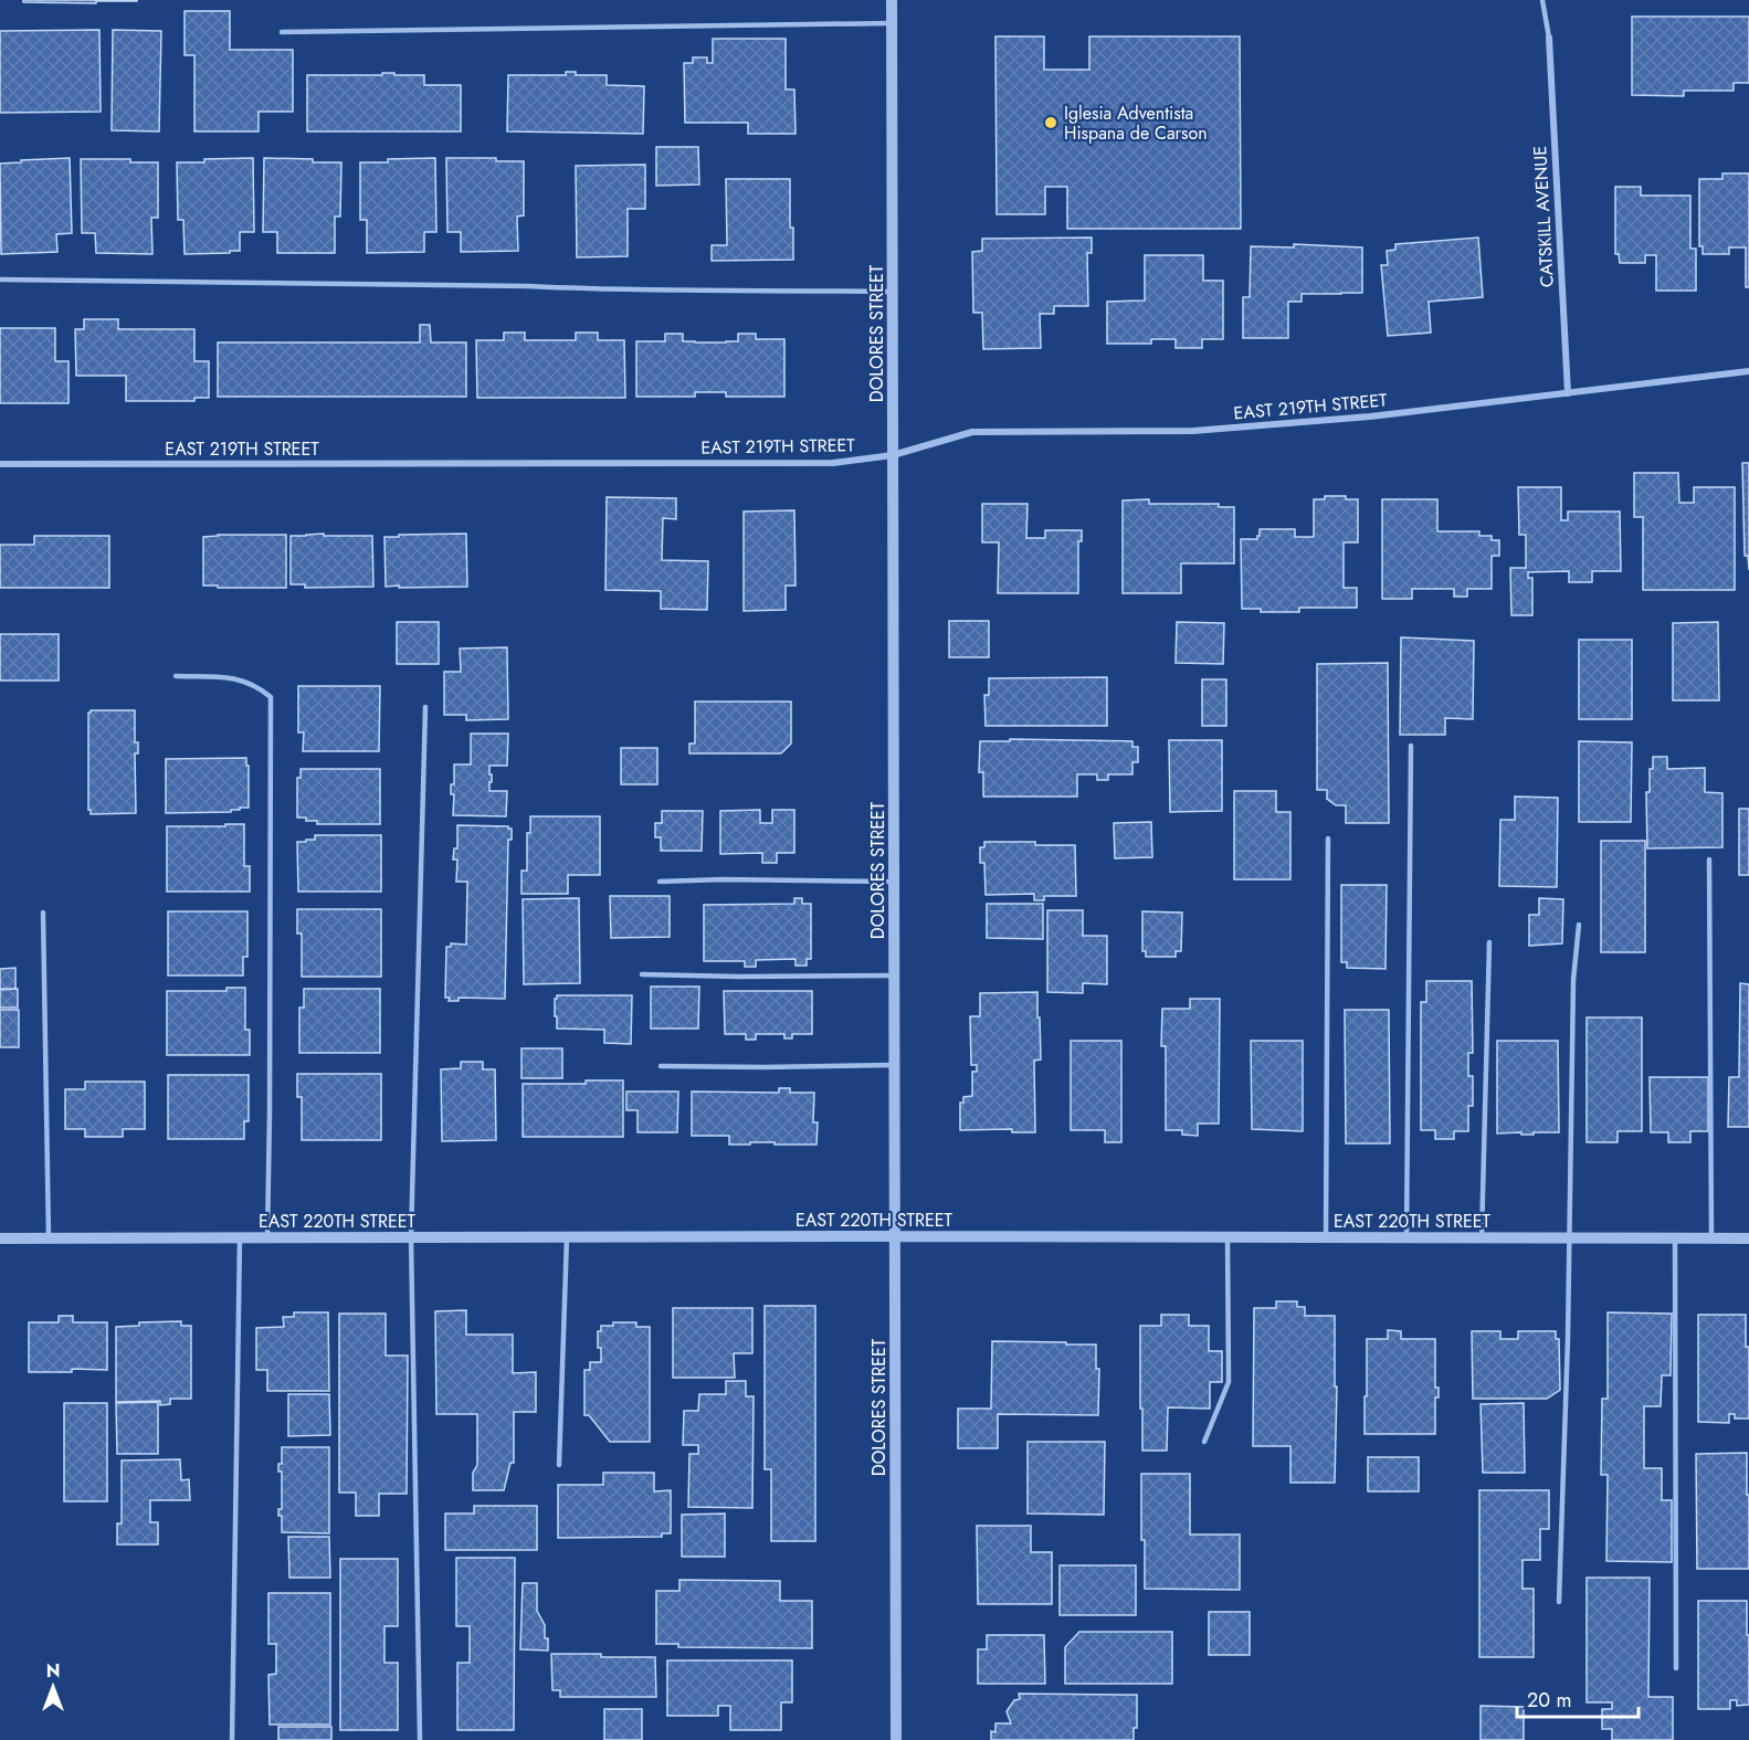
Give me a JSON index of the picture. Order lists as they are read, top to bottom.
{
  "streets": {
    "street": [
      "CATSKILL AVENUE",
      "DOLORES STREET",
      "EAST 219TH STREET",
      "EAST 220TH STREET"
    ]
  },
  "crossings": [
    ["CATSKILL AVENUE", "EAST 219TH STREET"],
    ["DOLORES STREET", "EAST 219TH STREET"],
    ["DOLORES STREET", "EAST 220TH STREET"]
  ],
  "places": ["Iglesia Adventista Hispana de Carson"],
  "scale_bar": "20 m",
  "north": "top"
}
